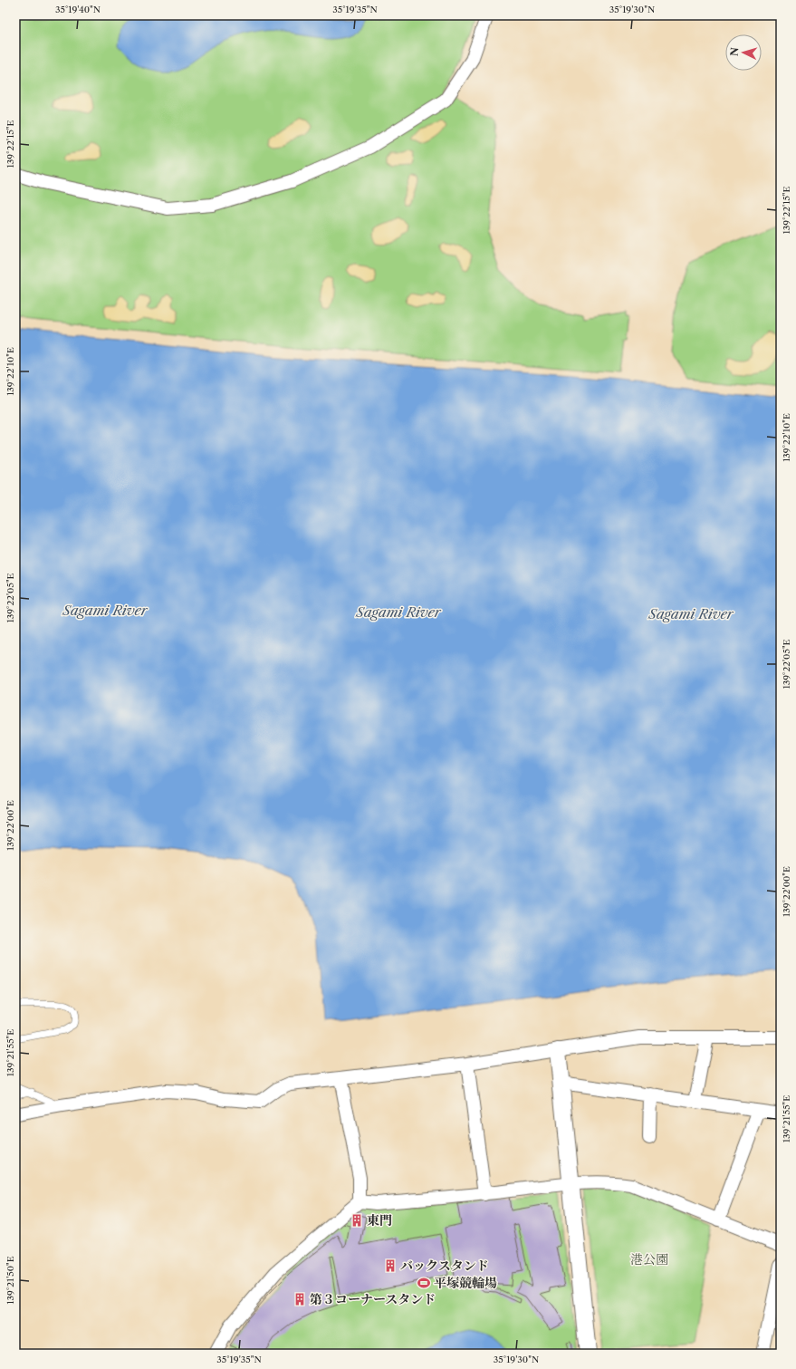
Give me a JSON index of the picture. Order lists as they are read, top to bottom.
{
  "water": ["Sagami River"],
  "parks": ["港公園"],
  "places": {
    "building": ["東門", "バックスタンド", "第３コーナースタンド"],
    "sports": ["平塚競輪場"]
  },
  "north": "left",
  "coordinates": [
    "35°19'40\"N",
    "35°19'35\"N",
    "35°19'30\"N",
    "139°22'15\"E",
    "139°22'10\"E",
    "139°22'05\"E",
    "139°22'00\"E",
    "139°21'55\"E",
    "139°21'50\"E"
  ]
}
